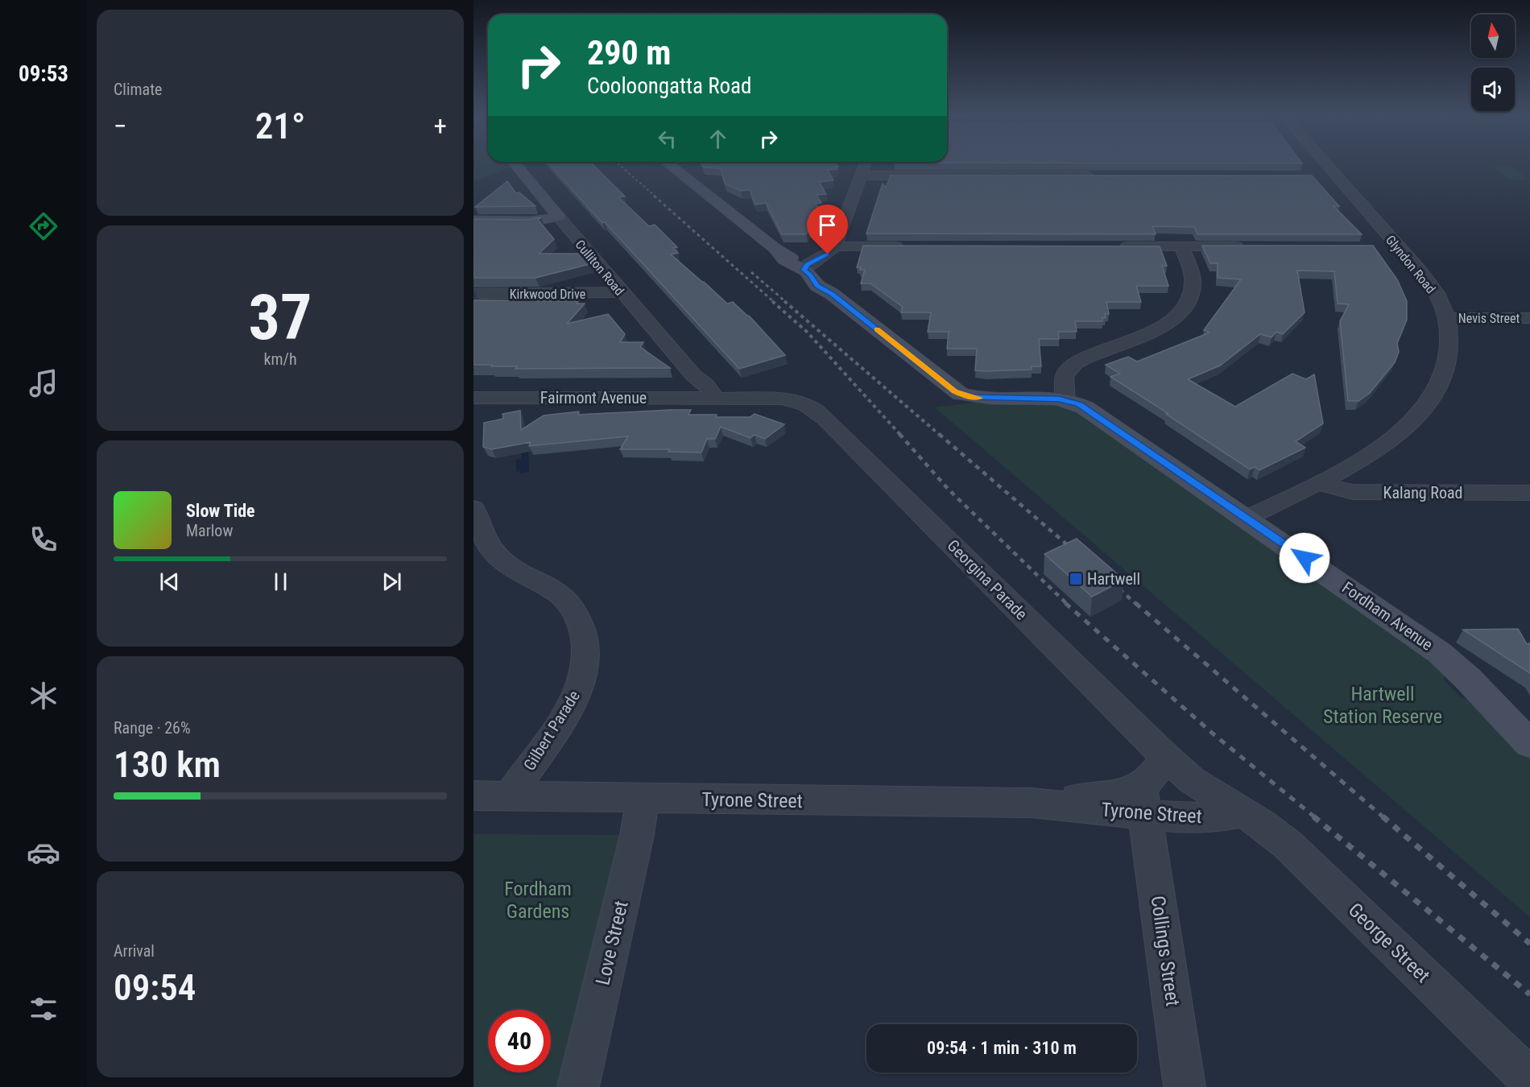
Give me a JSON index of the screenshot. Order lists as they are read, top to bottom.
{
  "streets": {
    "street": [
      "Glyndon Road",
      "Culliton Road",
      "Kirkwood Drive",
      "Nevis Street",
      "Fairmont Avenue",
      "Kalang Road",
      "Georgina Parade",
      "Fordham Avenue",
      "Gilbert Parade",
      "Tyrone Street",
      "Love Street",
      "George Street",
      "Collings Street"
    ]
  },
  "crossings": [
    ["Glyndon Road", "Nevis Street"],
    ["Glyndon Road", "Kalang Road"],
    ["Glyndon Road", "Fordham Avenue"],
    ["Culliton Road", "Kirkwood Drive"],
    ["Culliton Road", "Fairmont Avenue"],
    ["Culliton Road", "Georgina Parade"],
    ["Fairmont Avenue", "Georgina Parade"],
    ["Georgina Parade", "Tyrone Street"],
    ["Georgina Parade", "George Street"],
    ["Gilbert Parade", "Tyrone Street"],
    ["Tyrone Street", "Love Street"],
    ["Tyrone Street", "George Street"],
    ["Tyrone Street", "Collings Street"]
  ],
  "parks": ["Hartwell Station Reserve", "Fordham Gardens"],
  "places": {
    "transit": ["Hartwell"]
  },
  "north": "top",
  "page": {
    "tabs": "09:53",
    "tile": [
      "Climate",
      ["37", "km/h"],
      ["Range · 26%", "130 km"],
      ["Arrival", "09:54"]
    ],
    "turn": ["290 m", "Cooloongatta Road"],
    "heat": ["−", "21°", "+"],
    "song": ["Slow Tide", "Marlow"],
    "limit": "40",
    "trip": "09:54 · 1 min · 310 m"
  }
}
